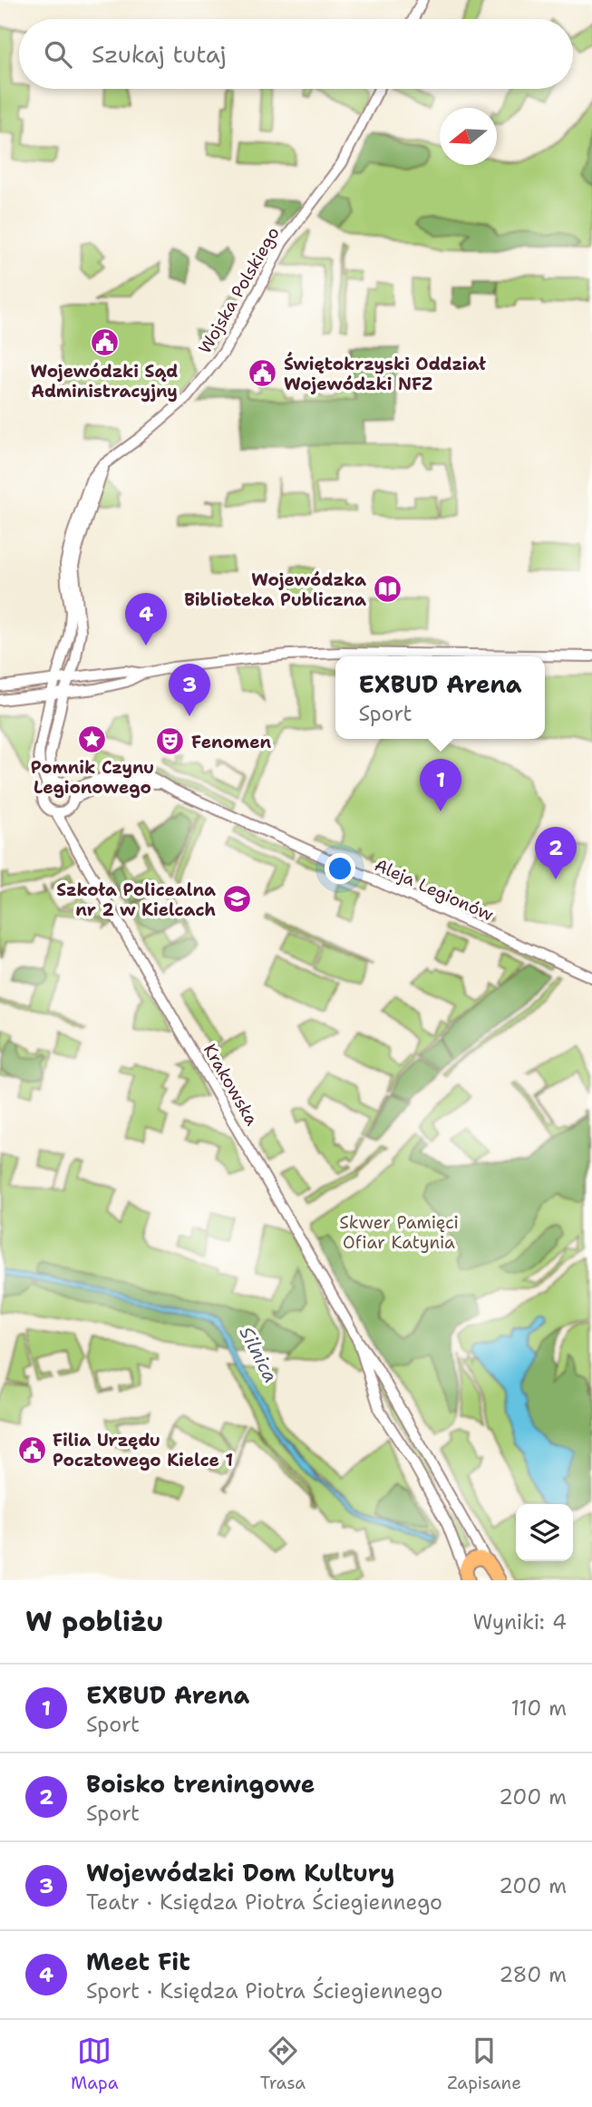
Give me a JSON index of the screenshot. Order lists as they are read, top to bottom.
{
  "streets": {
    "main road": ["Krakowska"],
    "street": ["Wojska Polskiego", "Aleja Legionów"]
  },
  "crossings": [
    ["Aleja Legionów", "Krakowska"]
  ],
  "water": ["Silnica"],
  "parks": ["Skwer Pamięci Ofiar Katynia"],
  "places": {
    "public building": ["Wojewódzki Sąd Administracyjny", "Świętokrzyski Oddział Wojewódzki NFZ", "Filia Urzędu Pocztowego Kielce 1"],
    "library": ["Wojewódzka Biblioteka Publiczna"],
    "place": ["Pomnik Czynu Legionowego"],
    "theatre": ["Fenomen"],
    "school or university": ["Szkoła Policealna nr 2 w Kielcach"]
  },
  "north": "left",
  "page": {
    "search": "Szukaj tutaj",
    "pins": [
      "4",
      "3",
      "1",
      "2"
    ],
    "popup": ["EXBUD Arena", "Sport"],
    "heading": ["W pobliżu", "Wyniki: 4"],
    "list": [
      {
        "mark": "1",
        "name": "EXBUD Arena",
        "note": "Sport",
        "value": "110 m"
      },
      {
        "mark": "2",
        "name": "Boisko treningowe",
        "note": "Sport",
        "value": "200 m"
      },
      {
        "mark": "3",
        "name": "Wojewódzki Dom Kultury",
        "note": "Teatr · Księdza Piotra Ściegiennego",
        "value": "200 m"
      },
      {
        "mark": "4",
        "name": "Meet Fit",
        "note": "Sport · Księdza Piotra Ściegiennego",
        "value": "280 m"
      }
    ],
    "nav": ["Mapa", "Trasa", "Zapisane"]
  }
}
